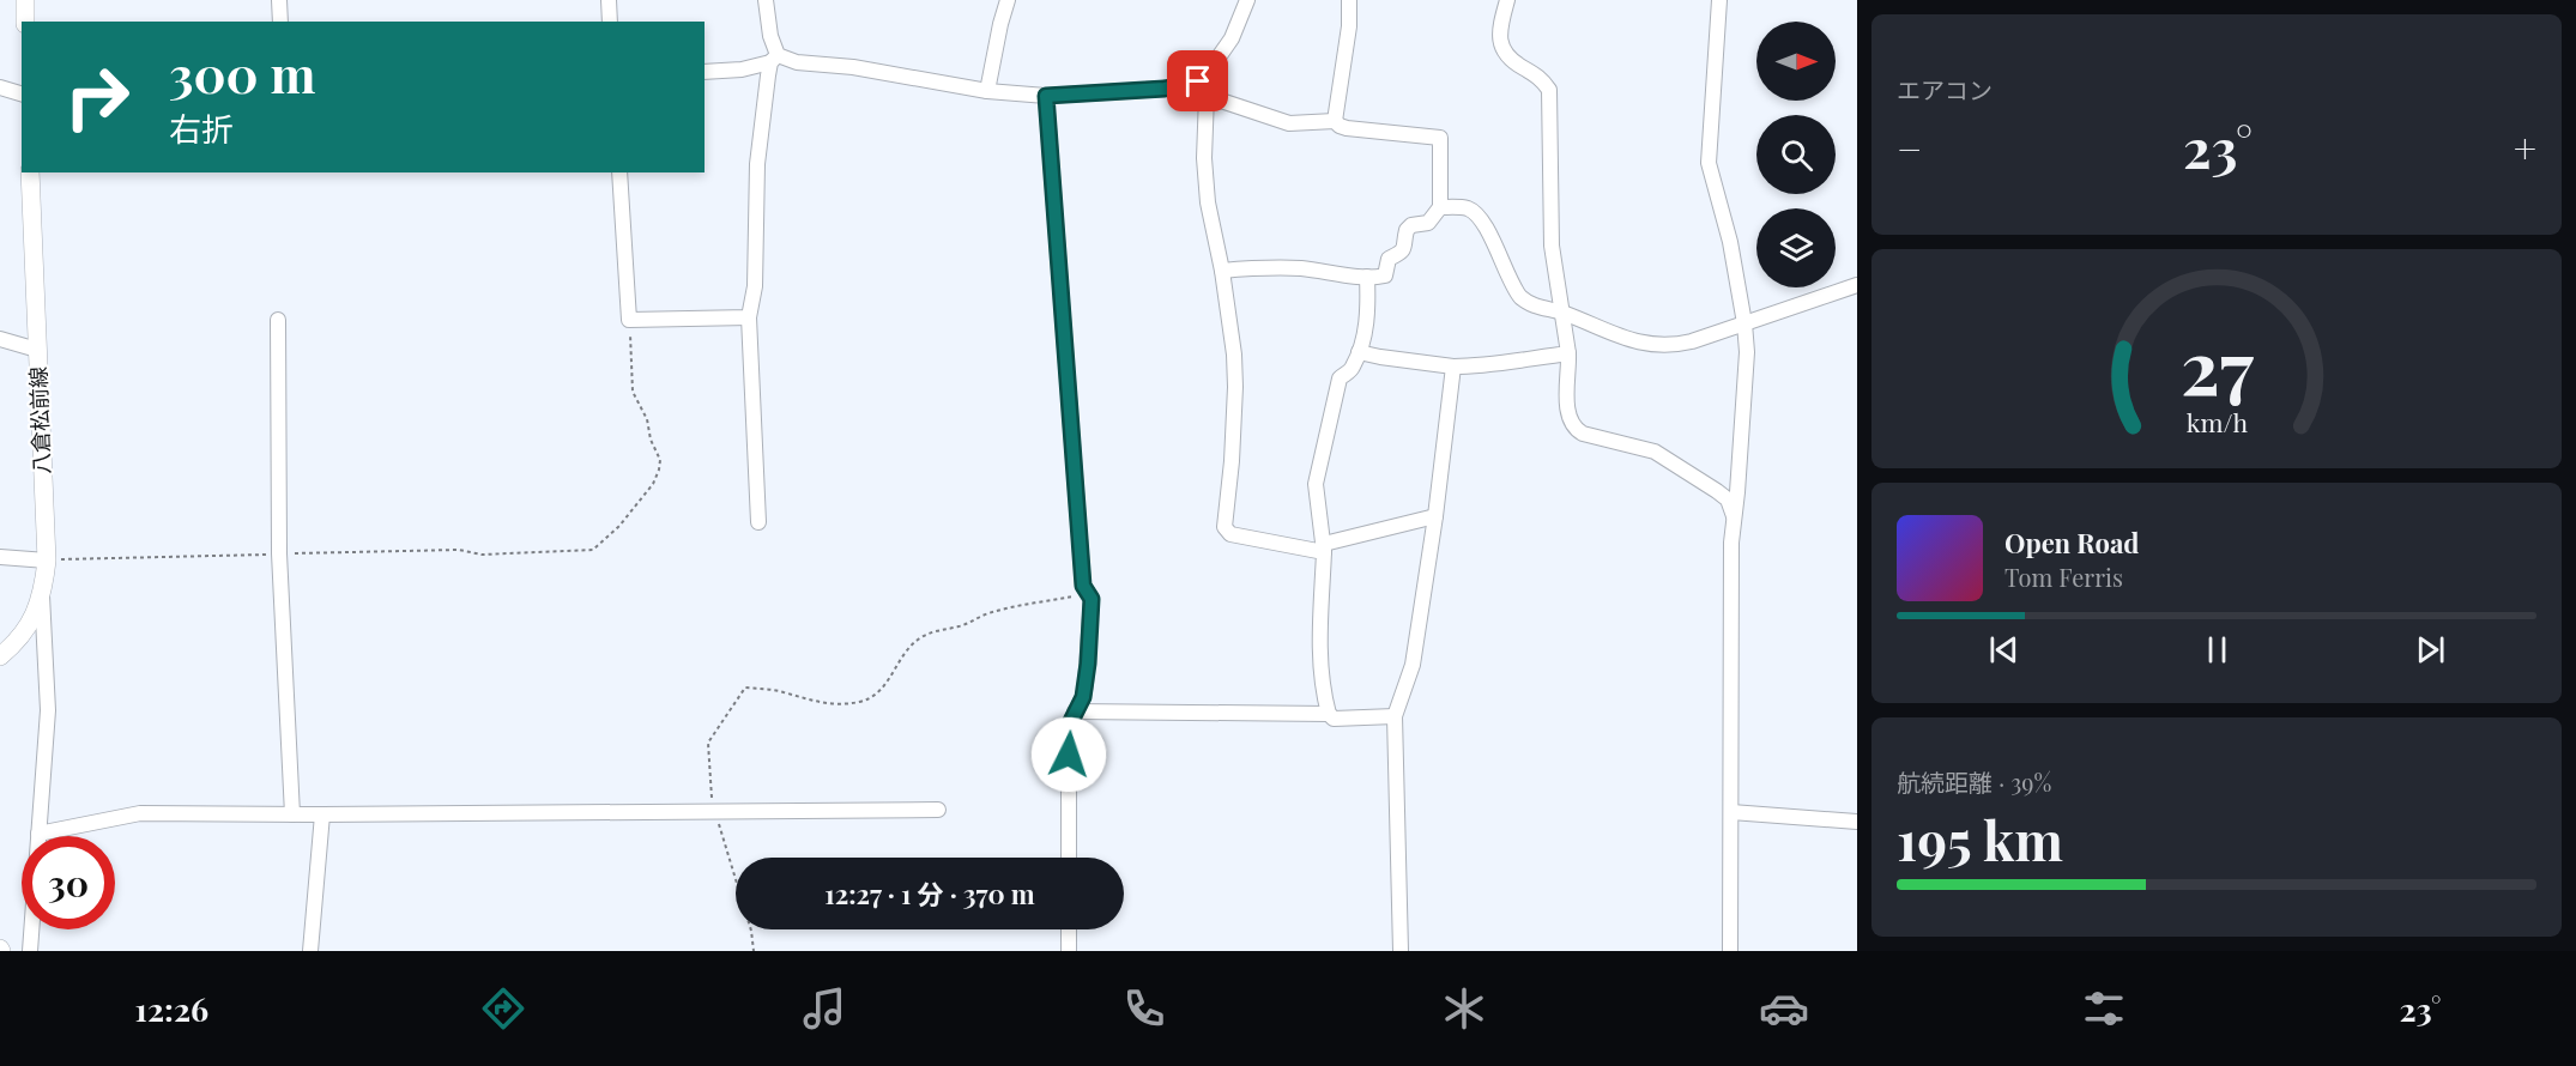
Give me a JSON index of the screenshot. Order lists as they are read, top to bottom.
{
  "streets": {
    "main road": ["八倉松前線"]
  },
  "north": "right",
  "page": {
    "tile": [
      "エアコン",
      ["航続距離 · 39%", "195 km"]
    ],
    "turn": ["300 m", "右折"],
    "heat": ["−", "23°", "+"],
    "song": ["Open Road", "Tom Ferris"],
    "limit": "30",
    "trip": "12:27 · 1 分 · 370 m",
    "tabs": ["12:26", "23°"],
    "gauge": ["27", "km/h"]
  }
}
